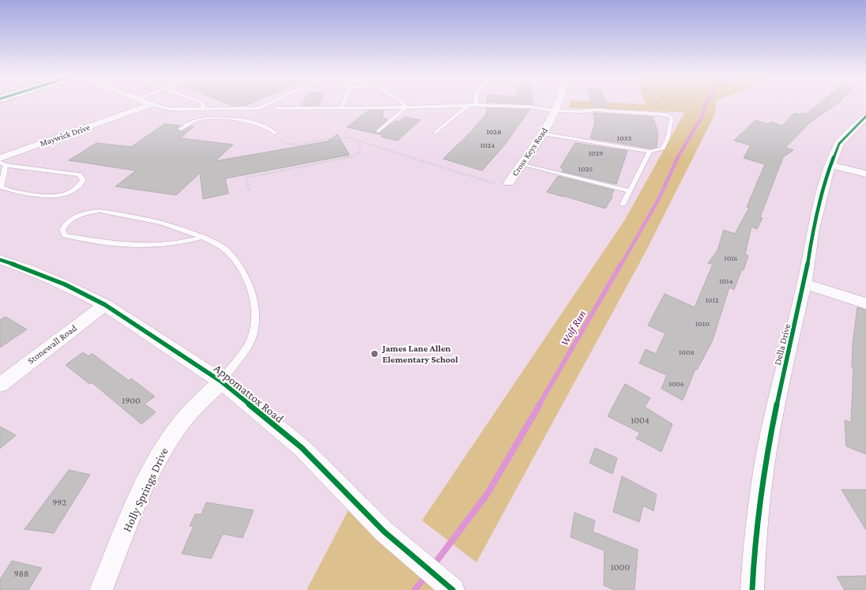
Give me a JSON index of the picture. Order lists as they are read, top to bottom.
{
  "streets": {
    "street": [
      "Maywick Drive",
      "Cross Keys Road",
      "Stonewall Road",
      "Della Drive",
      "Appomattox Road",
      "Holly Springs Drive"
    ]
  },
  "crossings": [
    ["Stonewall Road", "Appomattox Road"],
    ["Appomattox Road", "Holly Springs Drive"]
  ],
  "water": ["Wolf Run"],
  "places": ["James Lane Allen Elementary School"],
  "house_numbers": [
    "1028",
    "1033",
    "1024",
    "1029",
    "1025",
    "1016",
    "1014",
    "1012",
    "1010",
    "1008",
    "1006",
    "1900",
    "1004",
    "992",
    "1000",
    "988"
  ]
}
